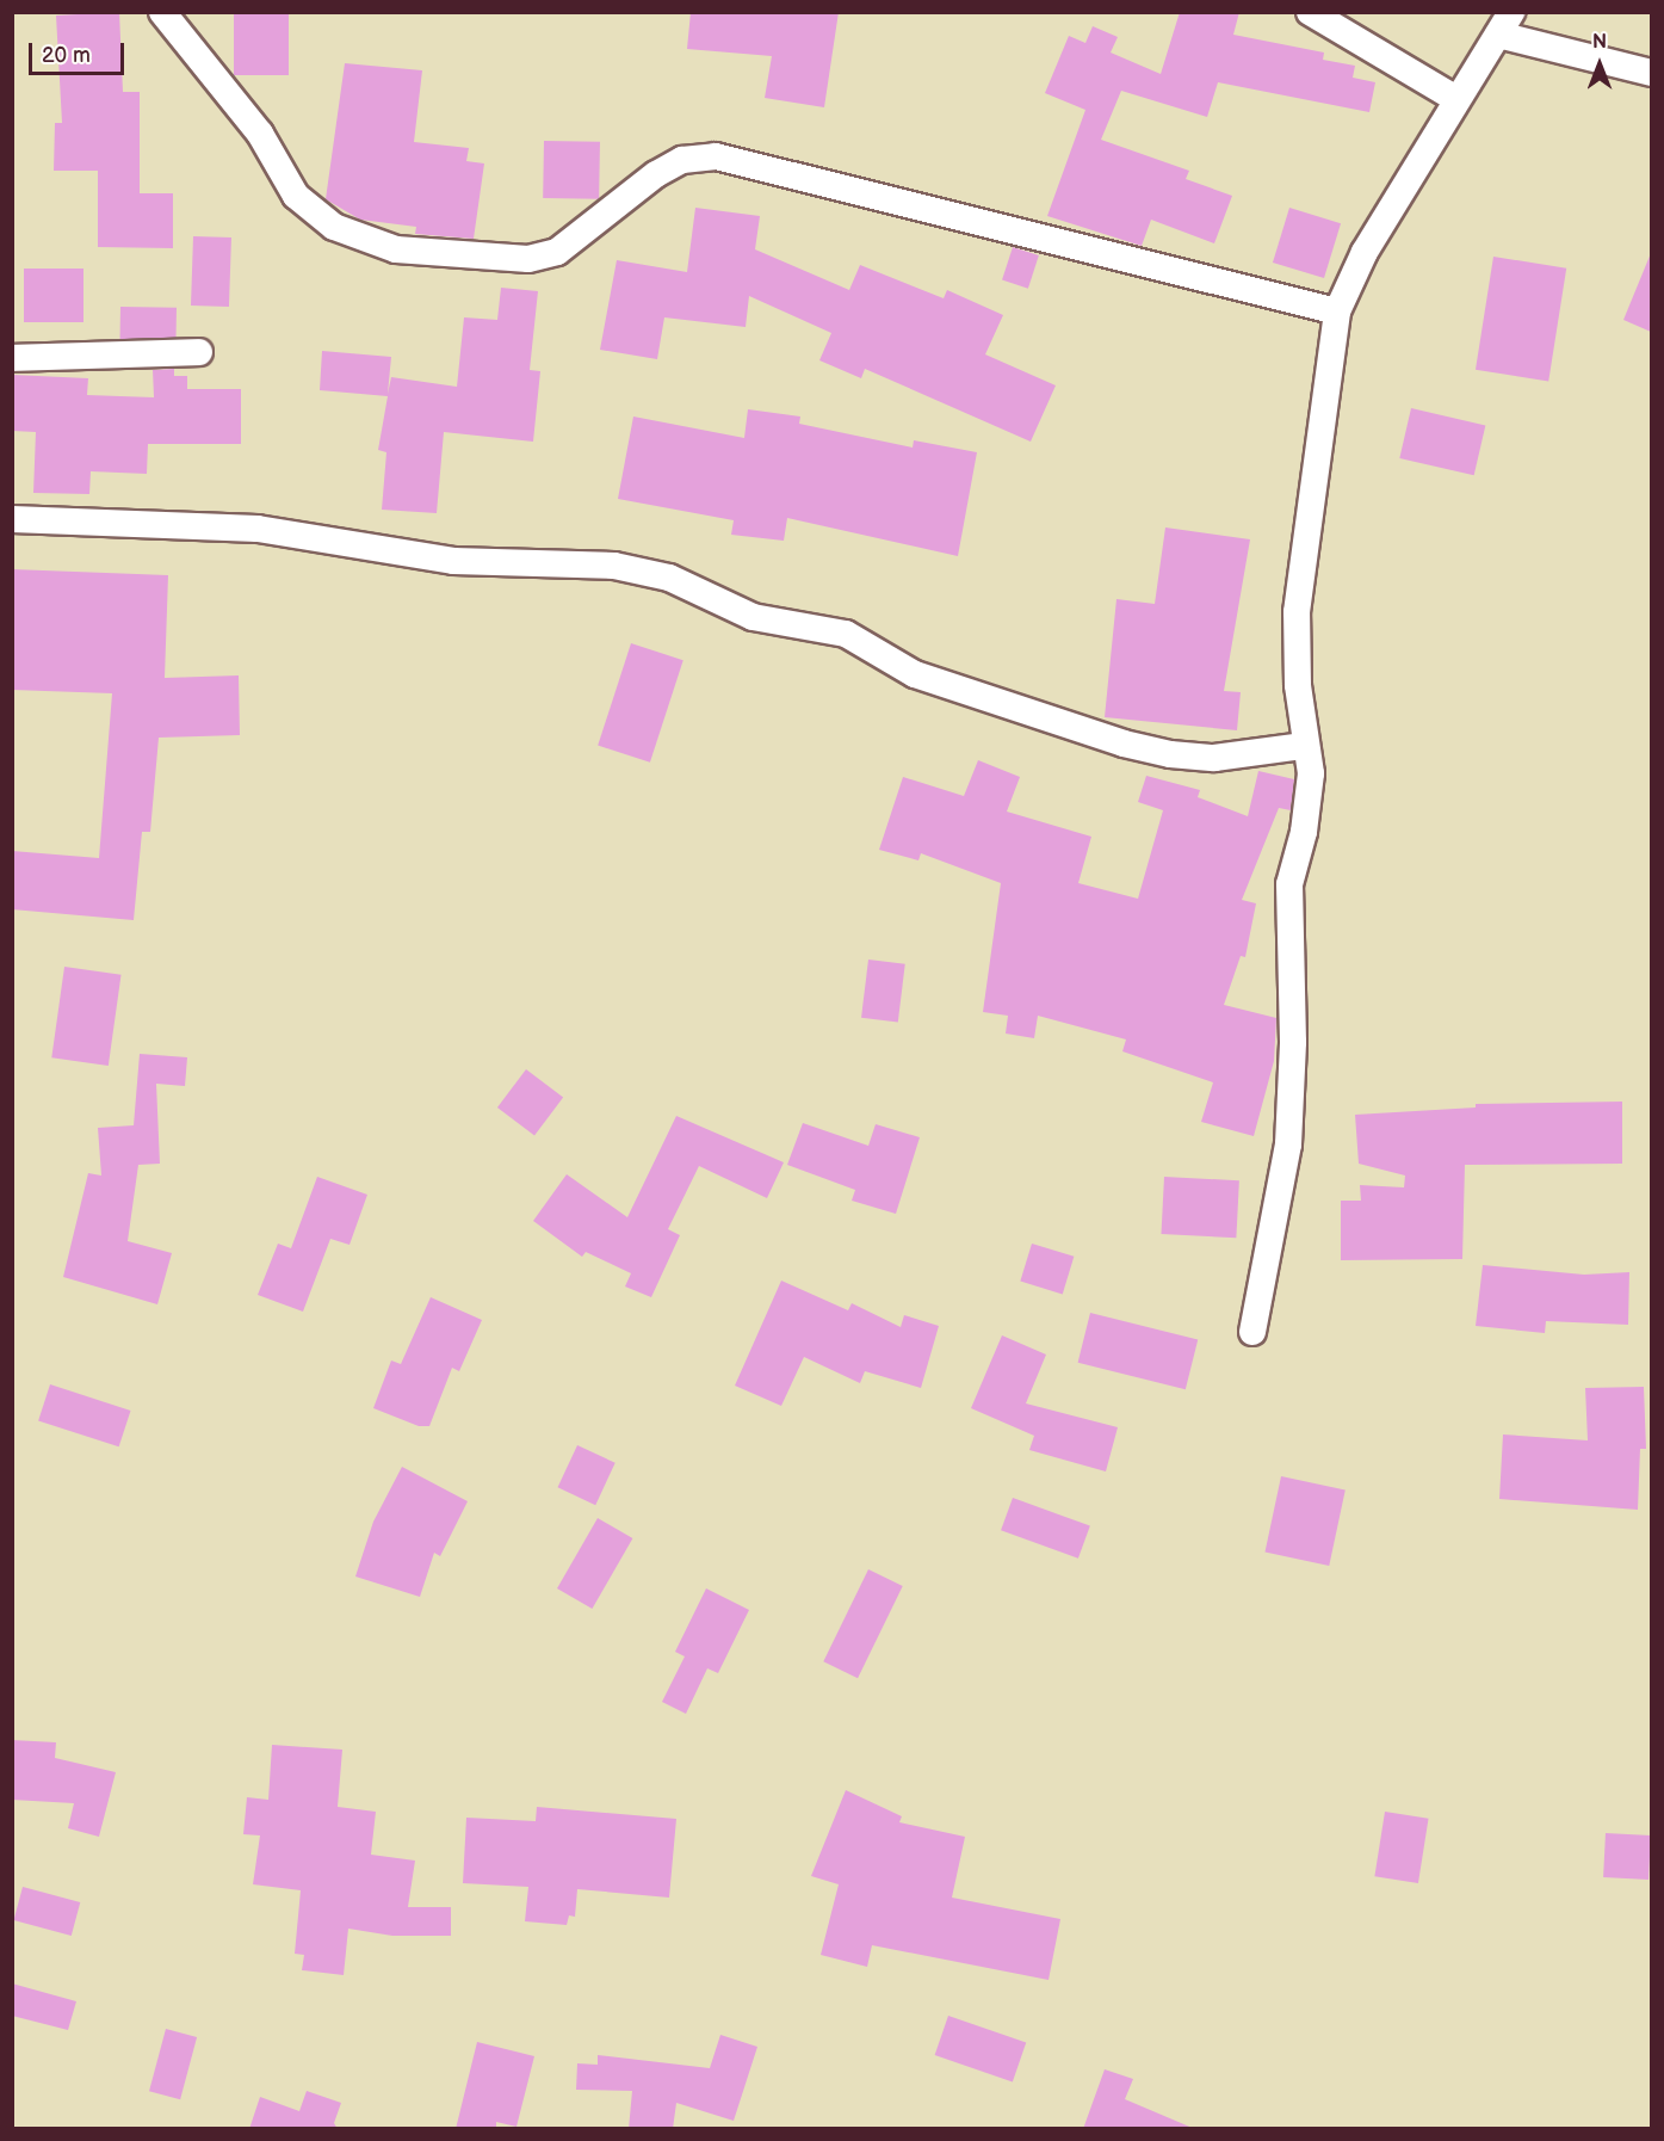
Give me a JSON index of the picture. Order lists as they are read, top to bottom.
{
  "scale_bar": "20 m",
  "north": "top"
}
